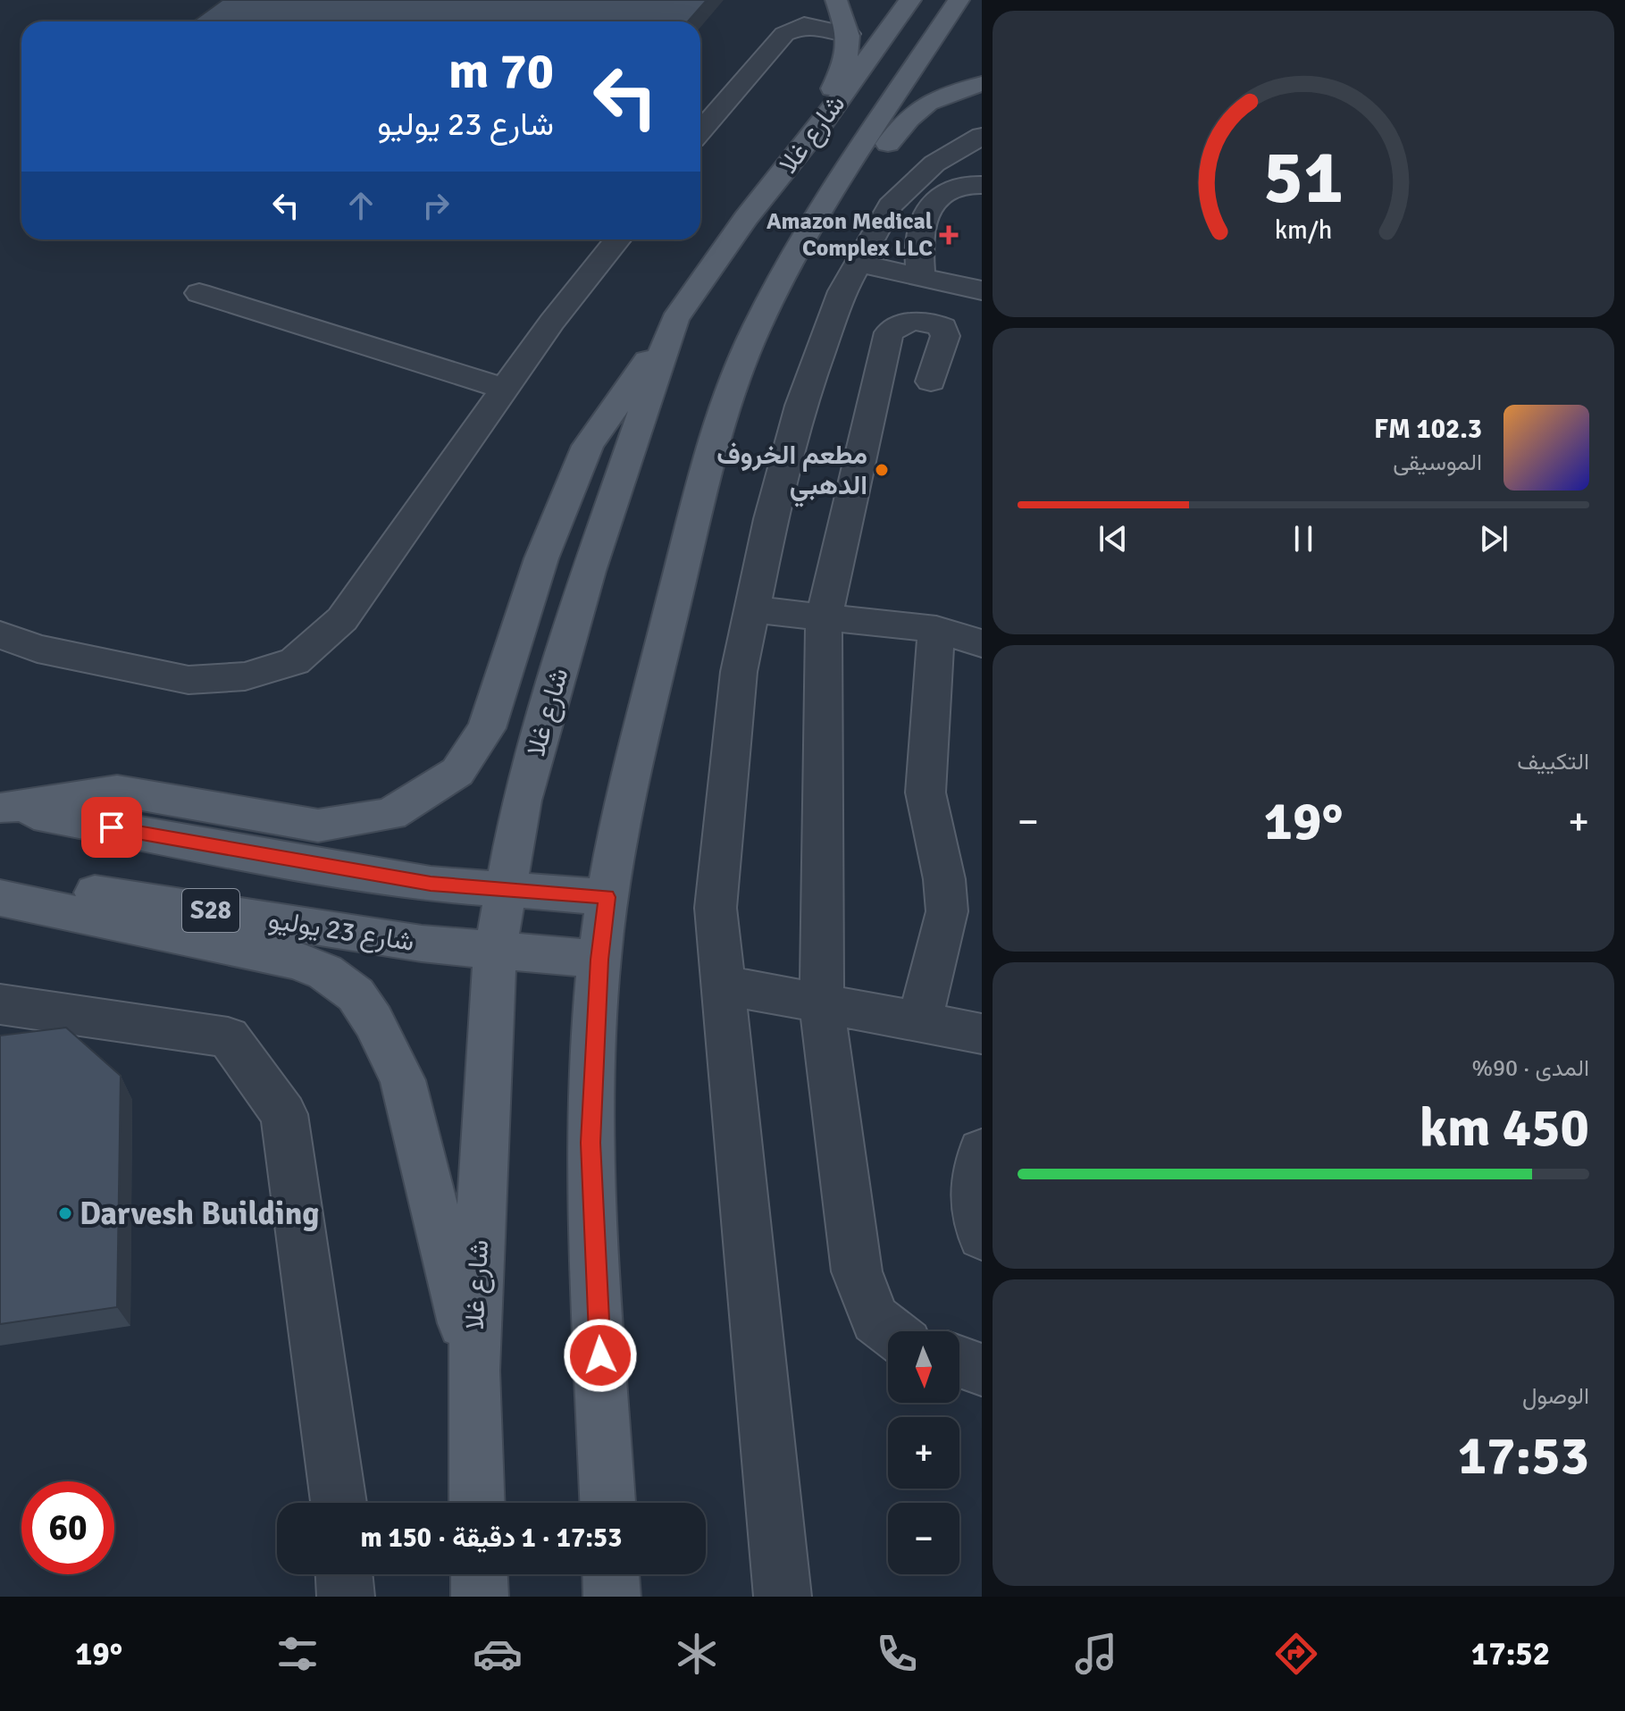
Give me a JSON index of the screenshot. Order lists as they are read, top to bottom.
{
  "streets": {
    "main road": ["شارع غلا", "S28", "شارع 23 يوليو"]
  },
  "crossings": [
    ["شارع غلا", "S28"],
    ["شارع غلا", "شارع 23 يوليو"]
  ],
  "places": {
    "health": ["Amazon Medical Complex LLC"],
    "other": ["مطعم الخروف الدهبي", "Darvesh Building"]
  },
  "north": "bottom",
  "page": {
    "turn": ["70 m", "شارع 23 يوليو"],
    "song": ["102.3 FM", "الموسيقى"],
    "tile": [
      "التكييف",
      ["المدى · 90%", "450 km"],
      ["الوصول", "17:53"]
    ],
    "heat": ["−", "19°", "+"],
    "map_buttons": ["+", "−"],
    "limit": "60",
    "trip": "17:53 · 1 دقيقة · 150 m",
    "tabs": ["17:52", "19°"],
    "gauge": ["51", "km/h"]
  }
}
